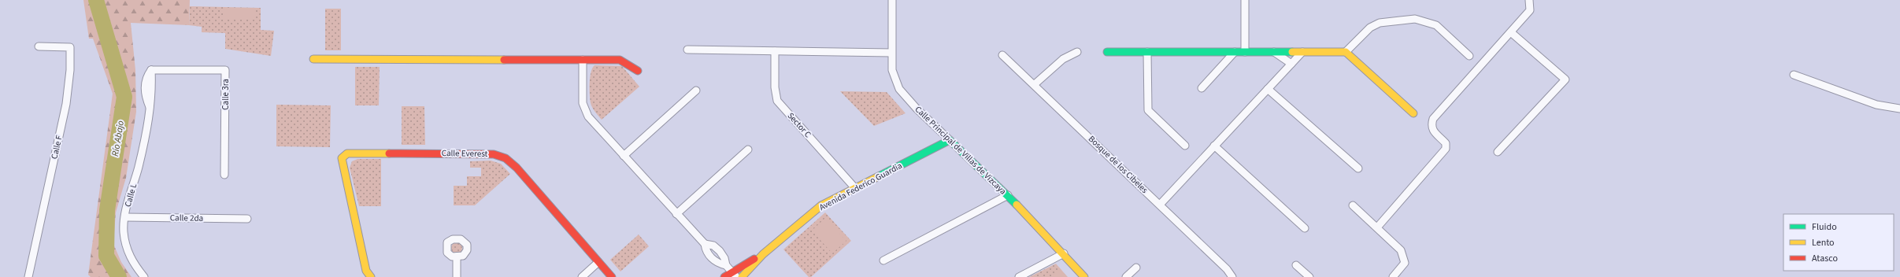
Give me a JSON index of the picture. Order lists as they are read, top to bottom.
{
  "streets": {
    "street": [
      "Calle 3ra",
      "Sector C",
      "Calle F",
      "Calle Principal de Villas de Vizcaya",
      "Calle Everest",
      "Bosque de los Cibeles",
      "Avenida Federico Guardia",
      "Calle L",
      "Calle 2da"
    ]
  },
  "crossings": [
    ["Calle 3ra", "Calle L"],
    ["Sector C", "Avenida Federico Guardia"],
    ["Calle Principal de Villas de Vizcaya", "Avenida Federico Guardia"],
    ["Calle L", "Calle 2da"]
  ],
  "water": ["Río Abajo"],
  "legend": ["Fluido", "Lento", "Atasco"]
}
